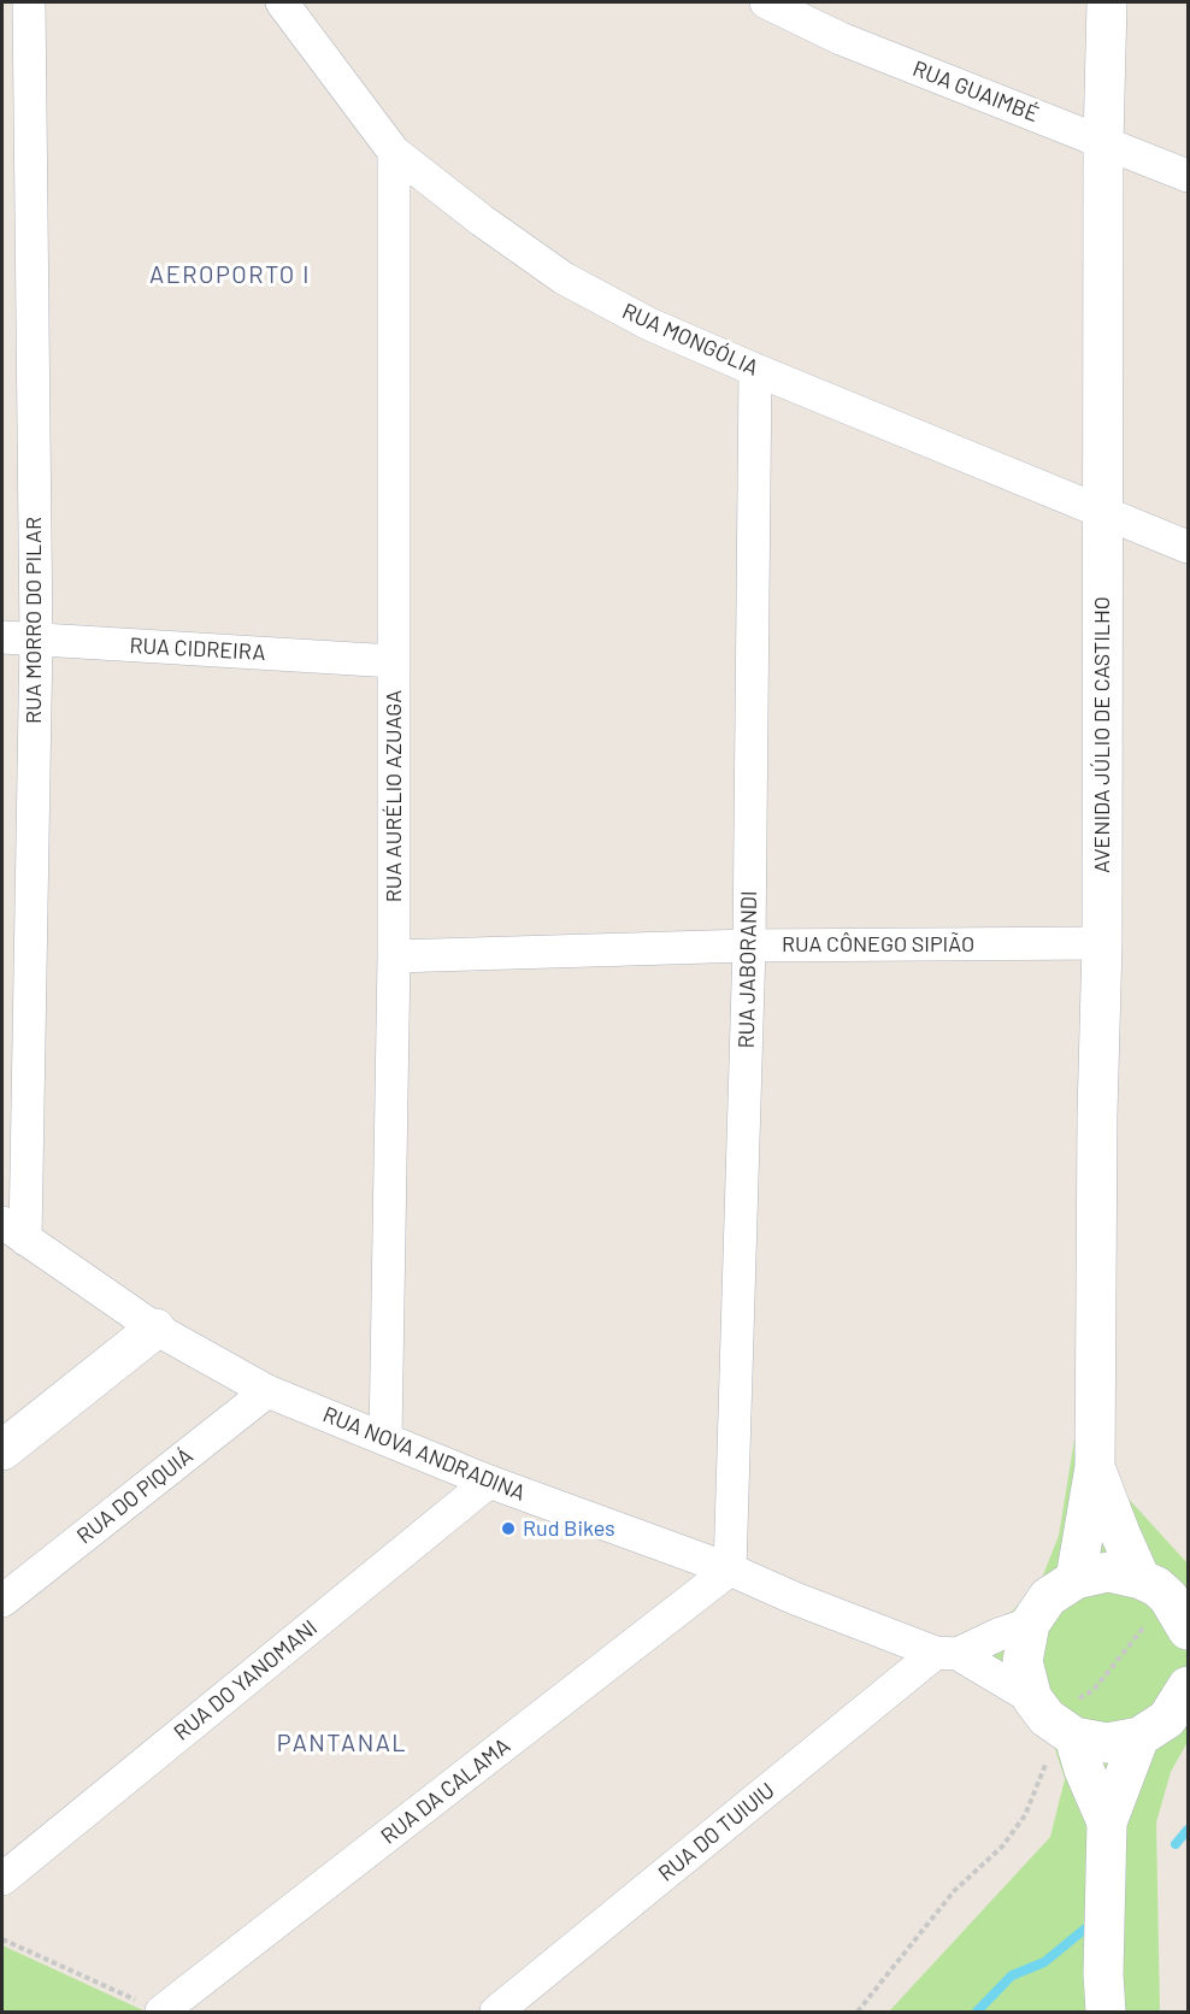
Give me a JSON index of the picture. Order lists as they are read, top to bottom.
{
  "streets": {
    "main road": ["AVENIDA JÚLIO DE CASTILHO"],
    "street": [
      "RUA GUAIMBÉ",
      "RUA MONGÓLIA",
      "RUA MORRO DO PILAR",
      "RUA CIDREIRA",
      "RUA AURÉLIO AZUAGA",
      "RUA CÔNEGO SIPIÃO",
      "RUA JABORANDI",
      "RUA NOVA ANDRADINA",
      "RUA DO PIQUIÁ",
      "RUA DO YANOMANI",
      "RUA DA CALAMA",
      "RUA DO TUIUIU"
    ]
  },
  "crossings": [
    ["RUA GUAIMBÉ", "AVENIDA JÚLIO DE CASTILHO"],
    ["RUA MONGÓLIA", "AVENIDA JÚLIO DE CASTILHO"],
    ["RUA MONGÓLIA", "RUA AURÉLIO AZUAGA"],
    ["RUA MONGÓLIA", "RUA JABORANDI"],
    ["RUA MORRO DO PILAR", "RUA CIDREIRA"],
    ["RUA MORRO DO PILAR", "RUA NOVA ANDRADINA"],
    ["RUA CIDREIRA", "RUA AURÉLIO AZUAGA"],
    ["AVENIDA JÚLIO DE CASTILHO", "RUA CÔNEGO SIPIÃO"],
    ["RUA AURÉLIO AZUAGA", "RUA CÔNEGO SIPIÃO"],
    ["RUA AURÉLIO AZUAGA", "RUA NOVA ANDRADINA"],
    ["RUA CÔNEGO SIPIÃO", "RUA JABORANDI"],
    ["RUA JABORANDI", "RUA NOVA ANDRADINA"],
    ["RUA JABORANDI", "RUA DA CALAMA"],
    ["RUA NOVA ANDRADINA", "RUA DO PIQUIÁ"],
    ["RUA NOVA ANDRADINA", "RUA DO YANOMANI"],
    ["RUA NOVA ANDRADINA", "RUA DA CALAMA"],
    ["RUA NOVA ANDRADINA", "RUA DO TUIUIU"]
  ],
  "districts": ["AEROPORTO I", "PANTANAL"],
  "places": ["Rud Bikes"]
}
